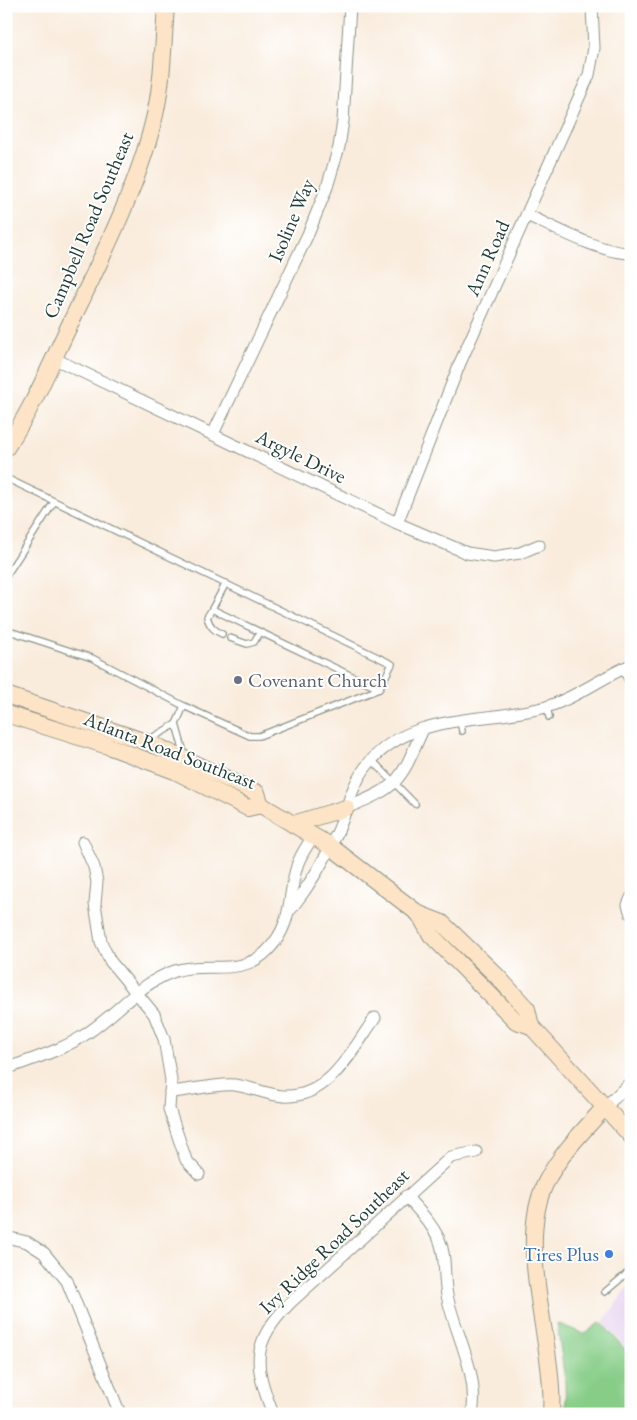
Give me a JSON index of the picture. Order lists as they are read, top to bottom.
{
  "streets": {
    "main road": ["Campbell Road Southeast", "Atlanta Road Southeast"],
    "street": [
      "Isoline Way",
      "Ann Road",
      "Argyle Drive",
      "Ivy Ridge Road Southeast"
    ]
  },
  "crossings": [
    ["Isoline Way", "Argyle Drive"],
    ["Campbell Road Southeast", "Argyle Drive"],
    ["Ann Road", "Argyle Drive"]
  ],
  "places": ["Covenant Church", "Tires Plus"]
}
